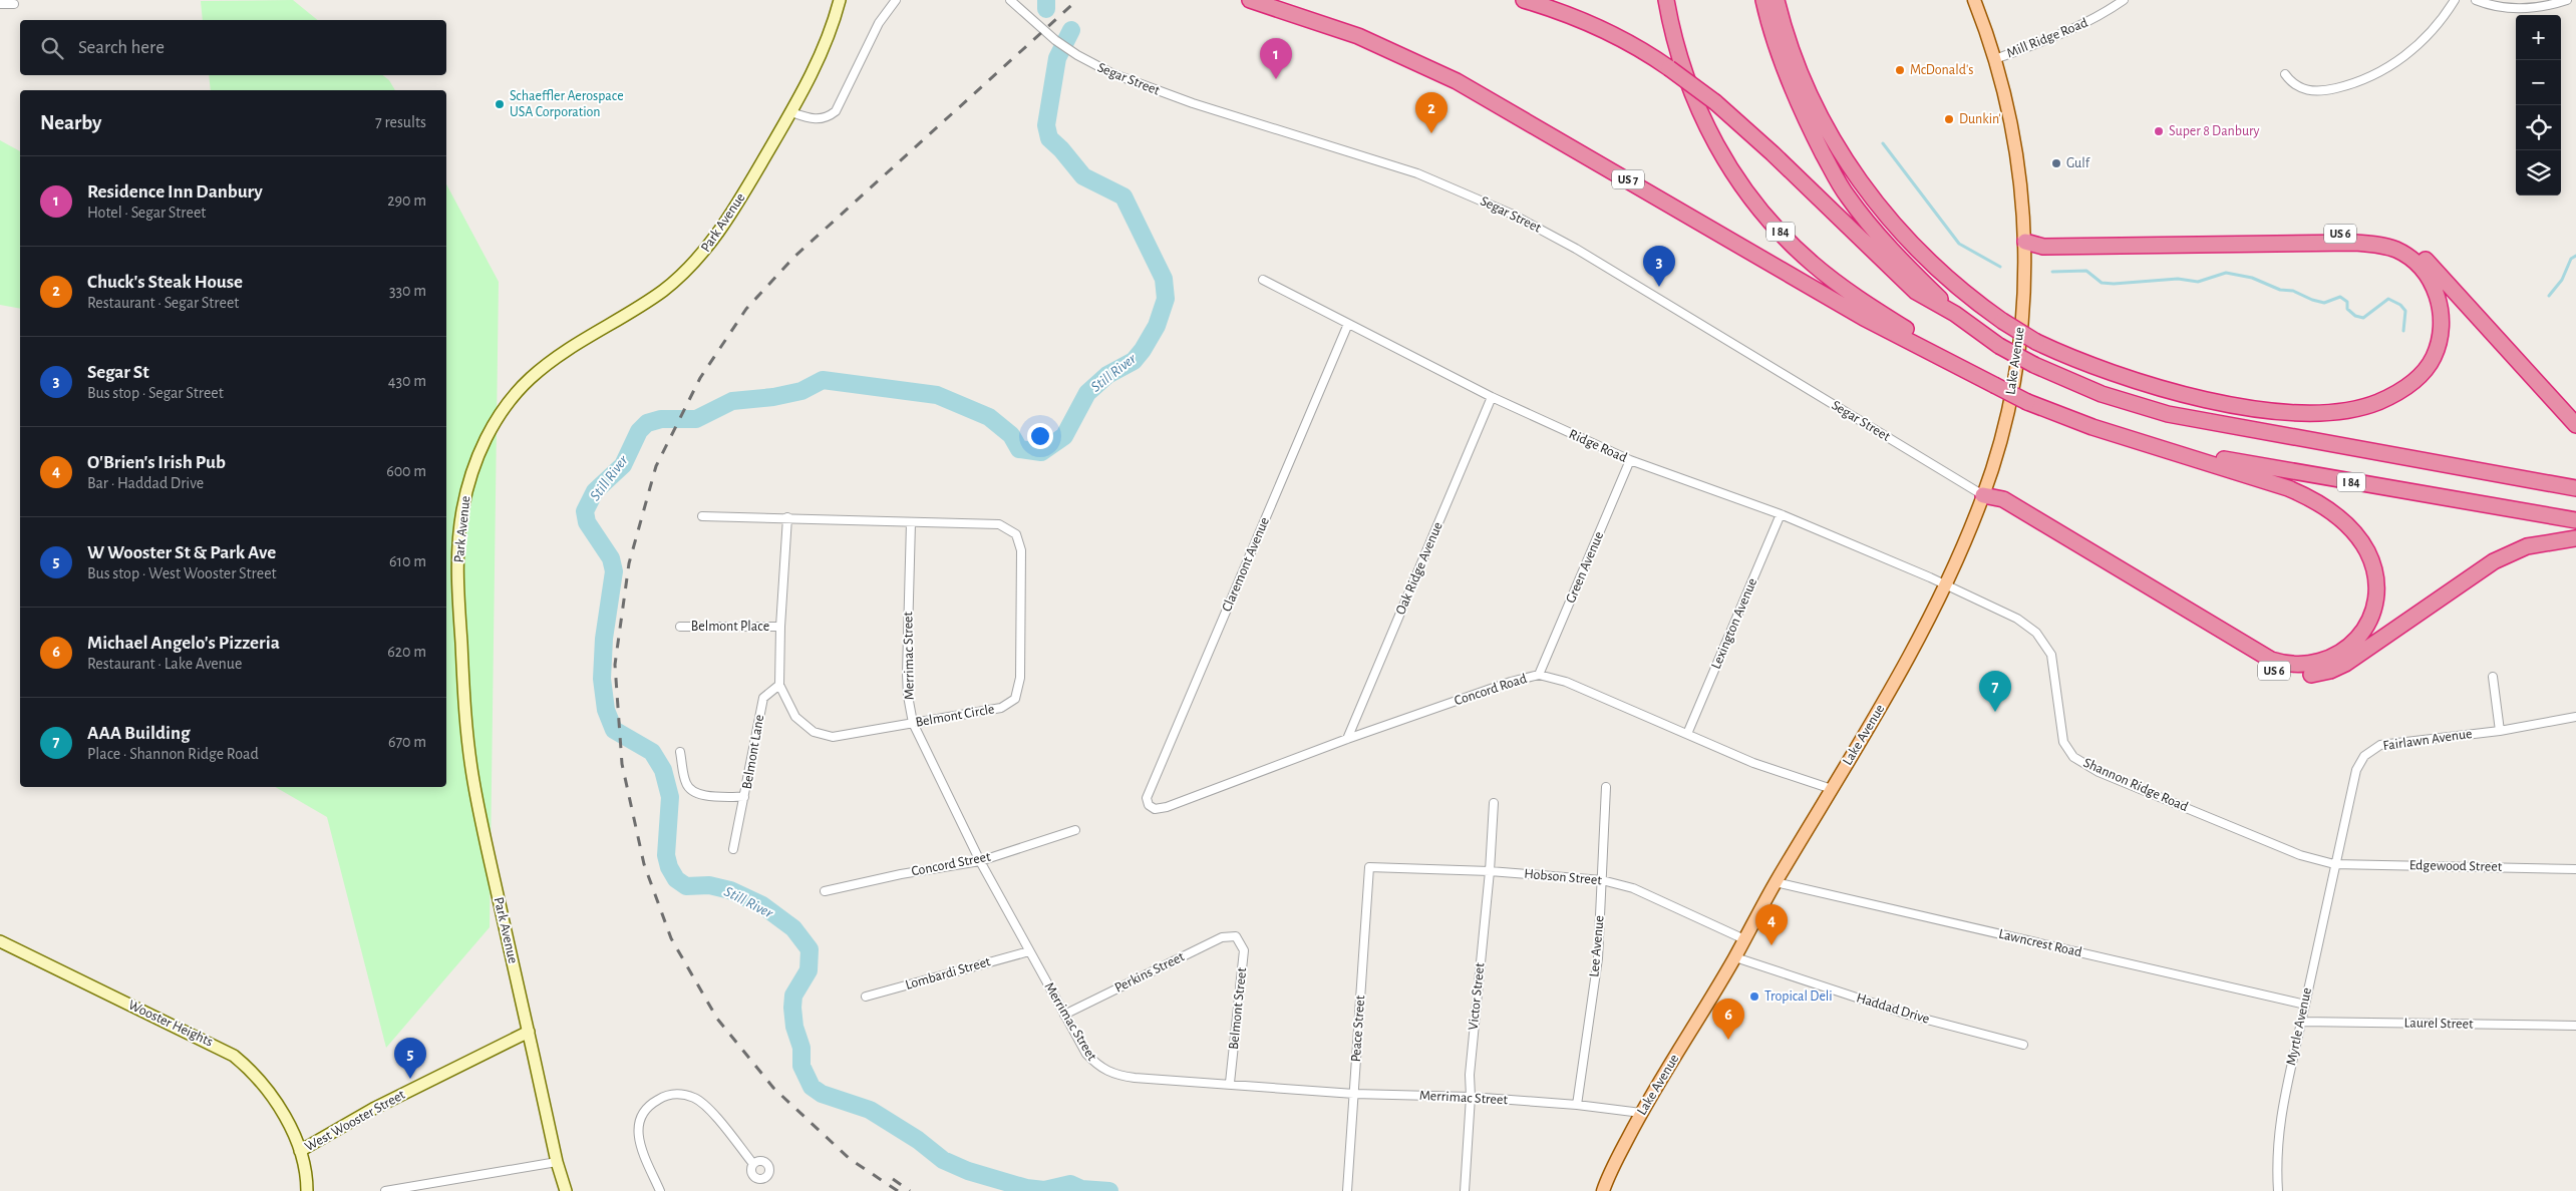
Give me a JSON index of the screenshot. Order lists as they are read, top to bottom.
{
  "streets": {
    "highway": ["US 7", "I 84", "US 6"],
    "main road": [
      "Park Avenue",
      "Lake Avenue",
      "Wooster Heights",
      "West Wooster Street"
    ],
    "street": [
      "Mill Ridge Road",
      "Segar Street",
      "Ridge Road",
      "Claremont Avenue",
      "Green Avenue",
      "Oak Ridge Avenue",
      "Lexington Avenue",
      "Belmont Place",
      "Merrimac Street",
      "Concord Road",
      "Belmont Circle",
      "Fairlawn Avenue",
      "Belmont Lane",
      "Shannon Ridge Road",
      "Concord Street",
      "Edgewood Street",
      "Hobson Street",
      "Lawncrest Road",
      "Lee Avenue",
      "Perkins Street",
      "Lombardi Street",
      "Victor Street",
      "Belmont Street",
      "Haddad Drive",
      "Laurel Street",
      "Myrtle Avenue",
      "Peace Street"
    ]
  },
  "crossings": [
    ["Mill Ridge Road", "Lake Avenue"],
    ["Segar Street", "US 6"],
    ["Segar Street", "Lake Avenue"],
    ["US 7", "I 84"],
    ["Park Avenue", "West Wooster Street"],
    ["US 6", "Lake Avenue"],
    ["Lake Avenue", "Ridge Road"],
    ["Lake Avenue", "Merrimac Street"],
    ["Lake Avenue", "Concord Road"],
    ["Lake Avenue", "Shannon Ridge Road"],
    ["Lake Avenue", "Hobson Street"],
    ["Lake Avenue", "Lawncrest Road"],
    ["Lake Avenue", "Haddad Drive"],
    ["Ridge Road", "Claremont Avenue"],
    ["Ridge Road", "Green Avenue"],
    ["Ridge Road", "Oak Ridge Avenue"],
    ["Ridge Road", "Lexington Avenue"],
    ["Ridge Road", "Shannon Ridge Road"],
    ["Claremont Avenue", "Concord Road"],
    ["Green Avenue", "Concord Road"],
    ["Oak Ridge Avenue", "Concord Road"],
    ["Lexington Avenue", "Concord Road"],
    ["Belmont Place", "Belmont Circle"],
    ["Merrimac Street", "Belmont Circle"],
    ["Merrimac Street", "Concord Street"],
    ["Merrimac Street", "Lee Avenue"],
    ["Merrimac Street", "Perkins Street"],
    ["Merrimac Street", "Lombardi Street"],
    ["Merrimac Street", "Victor Street"],
    ["Merrimac Street", "Belmont Street"],
    ["Merrimac Street", "Peace Street"],
    ["Belmont Circle", "Belmont Lane"],
    ["Fairlawn Avenue", "Shannon Ridge Road"],
    ["Fairlawn Avenue", "Edgewood Street"],
    ["Fairlawn Avenue", "Myrtle Avenue"],
    ["Shannon Ridge Road", "Edgewood Street"],
    ["Shannon Ridge Road", "Myrtle Avenue"],
    ["Edgewood Street", "Myrtle Avenue"],
    ["Hobson Street", "Lee Avenue"],
    ["Hobson Street", "Victor Street"],
    ["Hobson Street", "Peace Street"],
    ["Lawncrest Road", "Myrtle Avenue"],
    ["Perkins Street", "Belmont Street"],
    ["Wooster Heights", "West Wooster Street"],
    ["Laurel Street", "Myrtle Avenue"]
  ],
  "water": ["Still River"],
  "places": [
    "McDonald's",
    "Schaeffler Aerospace USA Corporation",
    "Dunkin'",
    "Super 8 Danbury",
    "Gulf",
    "Tropical Deli"
  ],
  "page": {
    "map_buttons": ["+", "−"],
    "search": "Search here",
    "pins": [
      "1",
      "2",
      "3",
      "7",
      "4",
      "6",
      "5"
    ],
    "heading": ["Nearby", "7 results"],
    "list": [
      {
        "mark": "1",
        "name": "Residence Inn Danbury",
        "note": "Hotel · Segar Street",
        "value": "290 m"
      },
      {
        "mark": "2",
        "name": "Chuck's Steak House",
        "note": "Restaurant · Segar Street",
        "value": "330 m"
      },
      {
        "mark": "3",
        "name": "Segar St",
        "note": "Bus stop · Segar Street",
        "value": "430 m"
      },
      {
        "mark": "4",
        "name": "O'Brien's Irish Pub",
        "note": "Bar · Haddad Drive",
        "value": "600 m"
      },
      {
        "mark": "5",
        "name": "W Wooster St & Park Ave",
        "note": "Bus stop · West Wooster Street",
        "value": "610 m"
      },
      {
        "mark": "6",
        "name": "Michael Angelo's Pizzeria",
        "note": "Restaurant · Lake Avenue",
        "value": "620 m"
      },
      {
        "mark": "7",
        "name": "AAA Building",
        "note": "Place · Shannon Ridge Road",
        "value": "670 m"
      }
    ]
  }
}
